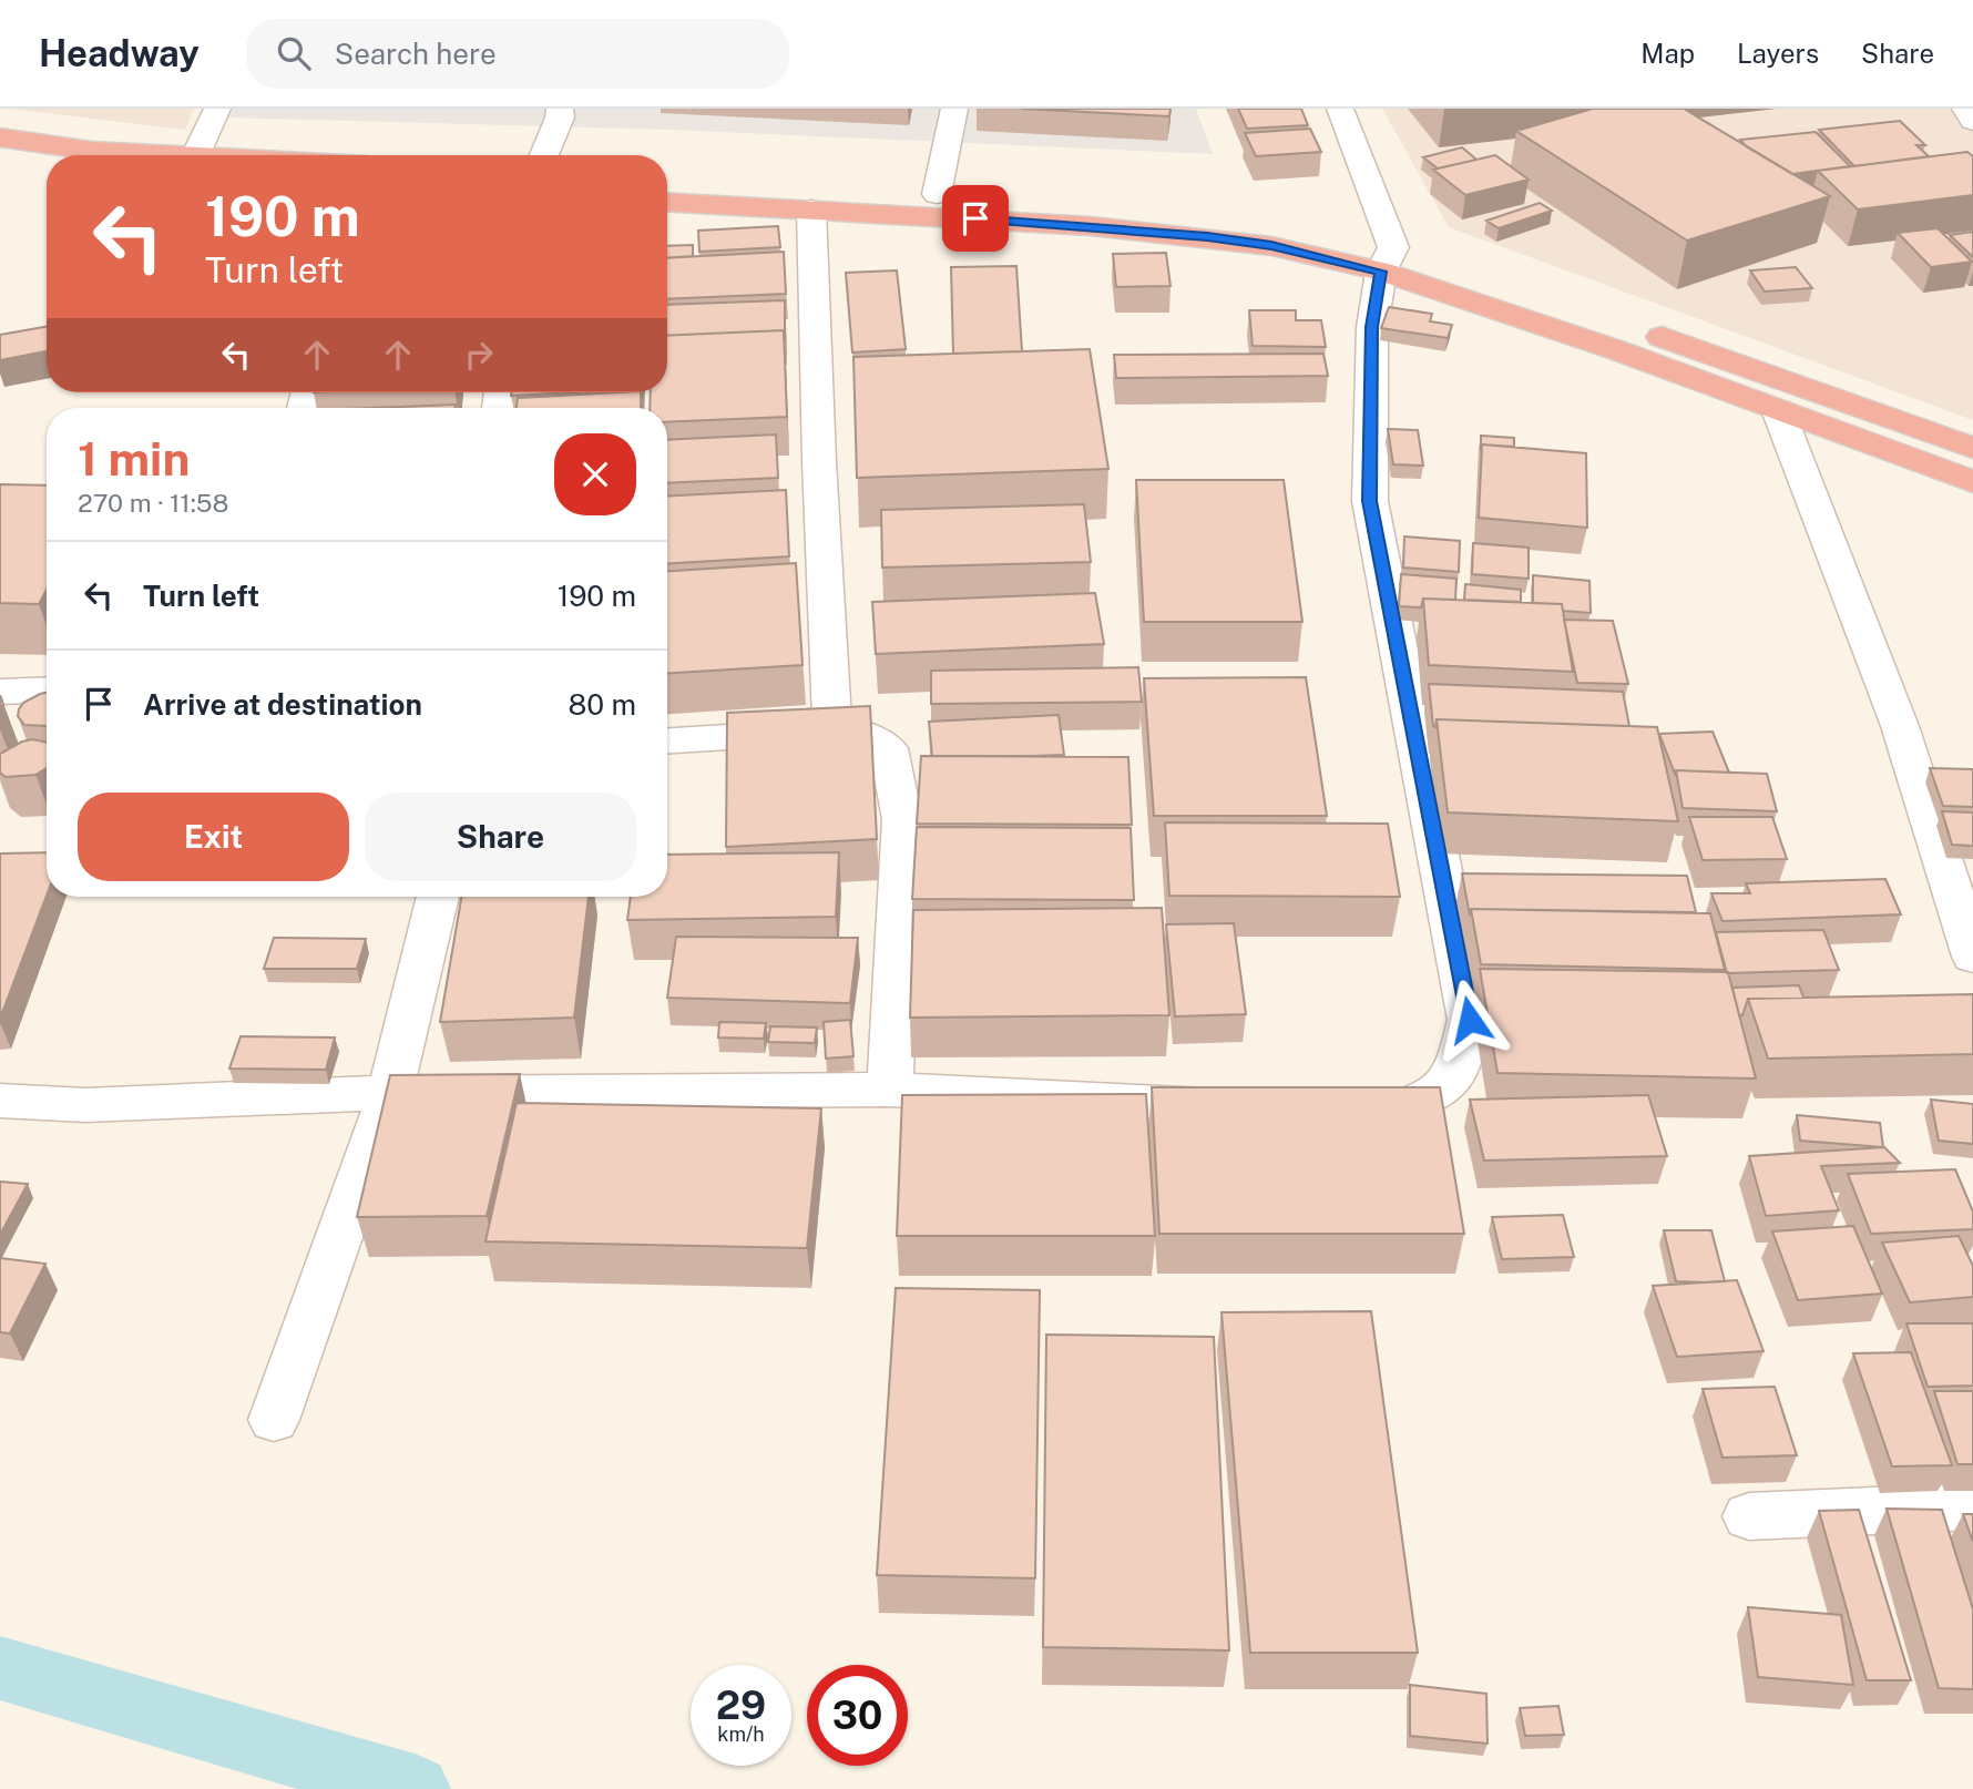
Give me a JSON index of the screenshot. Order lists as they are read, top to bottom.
{
  "page": {
    "header": "Headway",
    "search": "Search here",
    "nav": ["Map", "Layers", "Share"],
    "turn": ["190 m", "Turn left"],
    "heading": ["1 min", "270 m · 11:58"],
    "list": [
      {
        "name": "Turn left",
        "value": "190 m"
      },
      {
        "name": "Arrive at destination",
        "value": "80 m"
      }
    ],
    "buttons": ["Exit", "Share"],
    "speed": "29 km/h",
    "limit": "30"
  }
}
